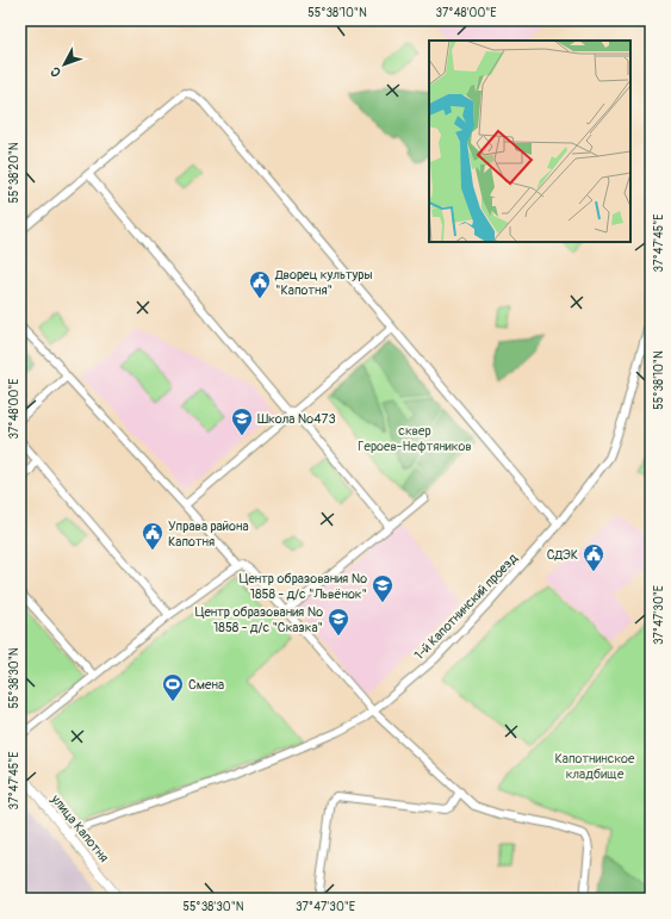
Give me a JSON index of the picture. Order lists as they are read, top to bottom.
{
  "streets": {
    "main road": ["улица Капотня"],
    "street": ["1-й Капотнинский проезд"]
  },
  "crossings": [
    ["1-й Капотнинский проезд", "улица Капотня"]
  ],
  "parks": ["сквер Героев-Нефтяников", "Капотнинское кладбище"],
  "places": {
    "public building": ["Дворец культуры \"Капотня\"", "Управа района Капотня", "СДЭК"],
    "school or university": ["Школа №473", "Центр образования № 1858 - д/с \"Львёнок\"", "Центр образования № 1858 - д/с \"Сказка\""],
    "sports": ["Смена"]
  },
  "north": "bottom left",
  "coordinates": [
    "55°38'10\"N",
    "37°48'00\"E",
    "55°38'20\"N",
    "37°47'45\"E",
    "37°47'30\"E",
    "55°38'30\"N"
  ]
}
